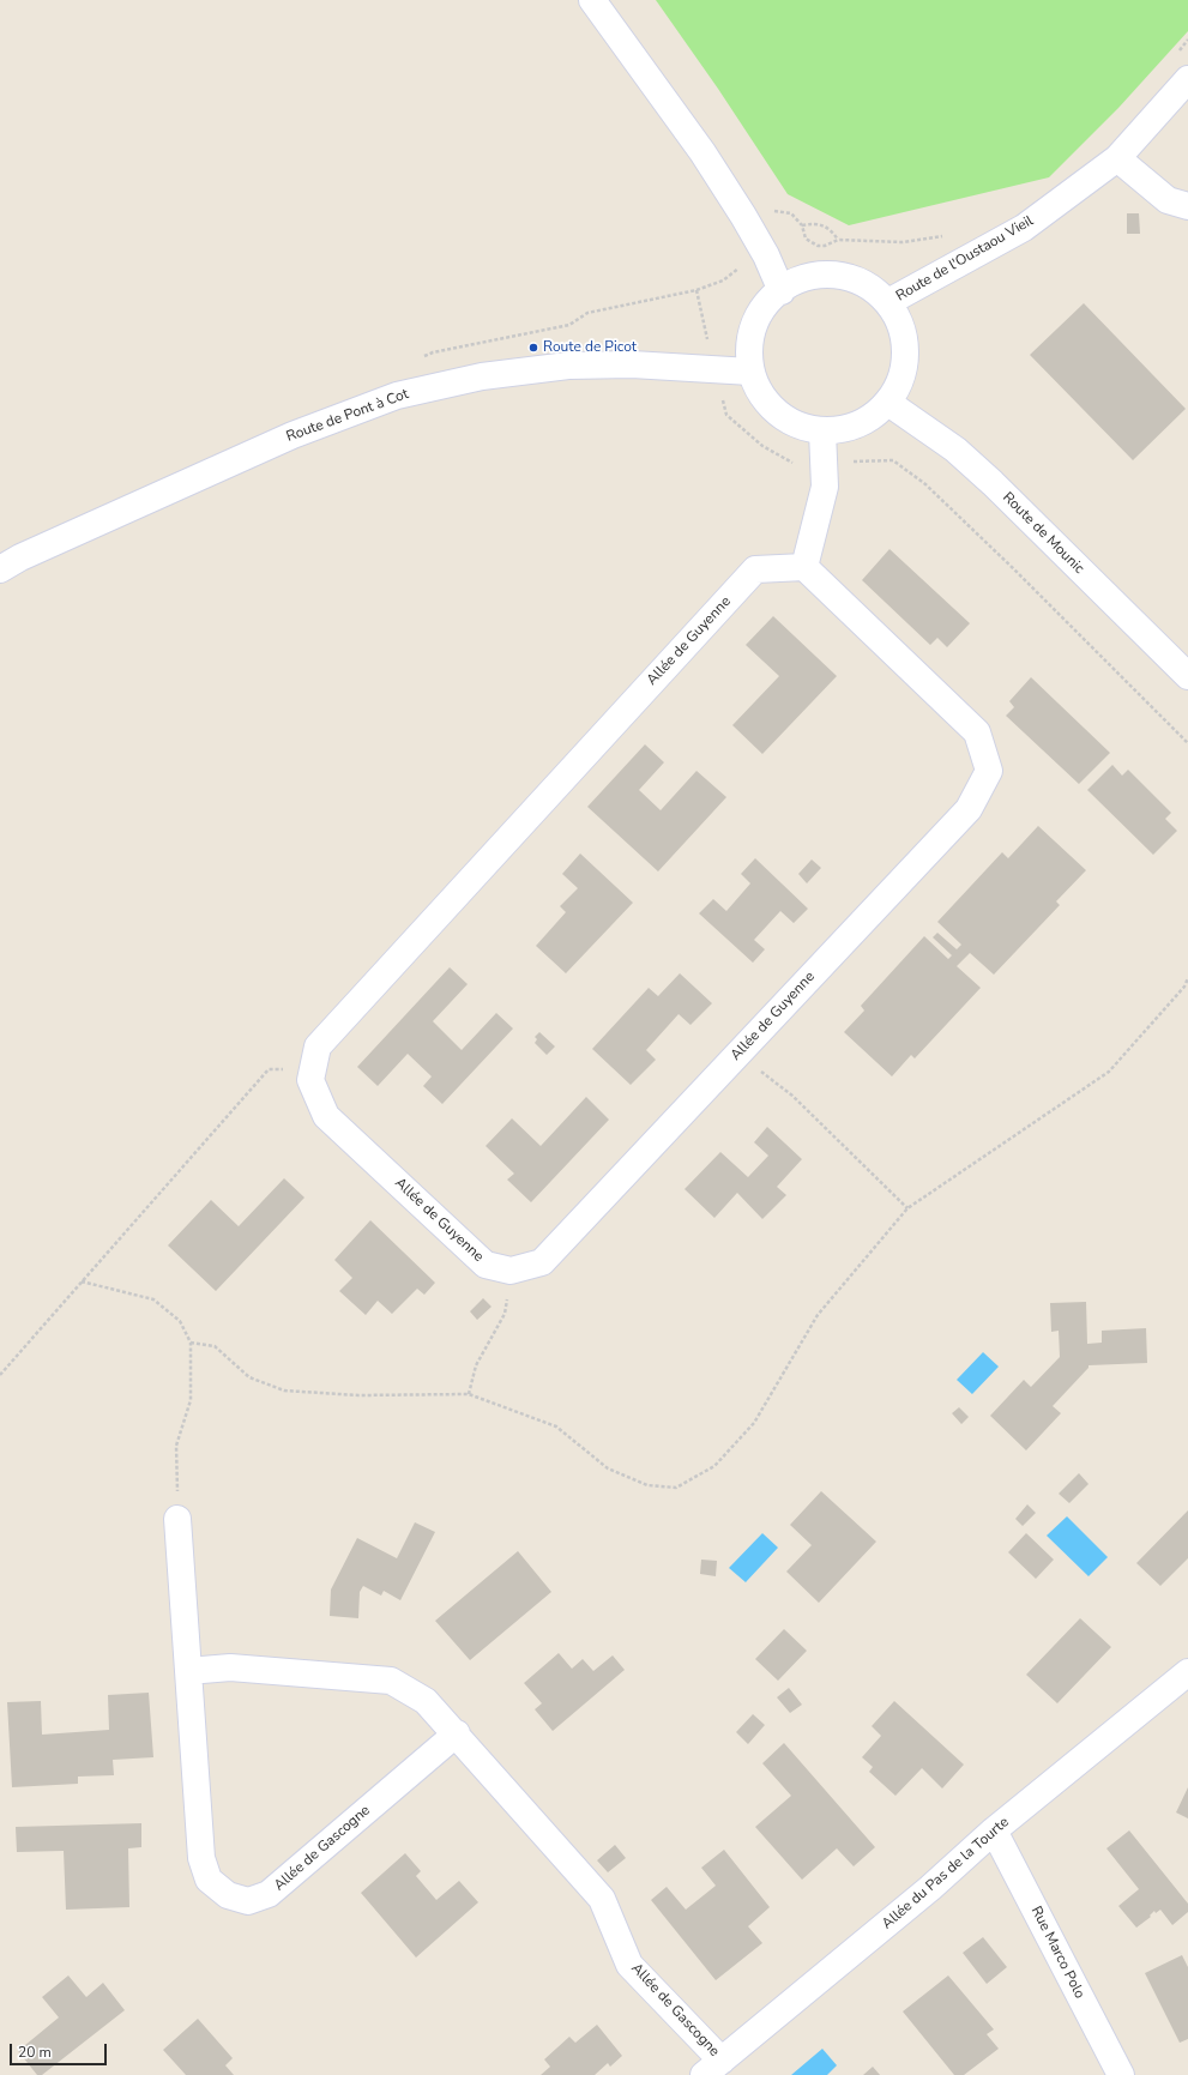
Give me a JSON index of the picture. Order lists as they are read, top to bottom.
{
  "streets": {
    "street": [
      "Route de l'Oustaou Vieil",
      "Route de Pont à Cot",
      "Route de Mounic",
      "Allée de Guyenne",
      "Allée de Gascogne",
      "Allée du Pas de la Tourte",
      "Rue Marco Polo"
    ]
  },
  "crossings": [
    ["Route de l'Oustaou Vieil", "Route de Pont à Cot"],
    ["Route de l'Oustaou Vieil", "Route de Mounic"],
    ["Route de Pont à Cot", "Route de Mounic"],
    ["Allée de Gascogne", "Allée du Pas de la Tourte"],
    ["Allée du Pas de la Tourte", "Rue Marco Polo"]
  ],
  "places": ["Route de Picot"],
  "scale_bar": "20 m"
}
